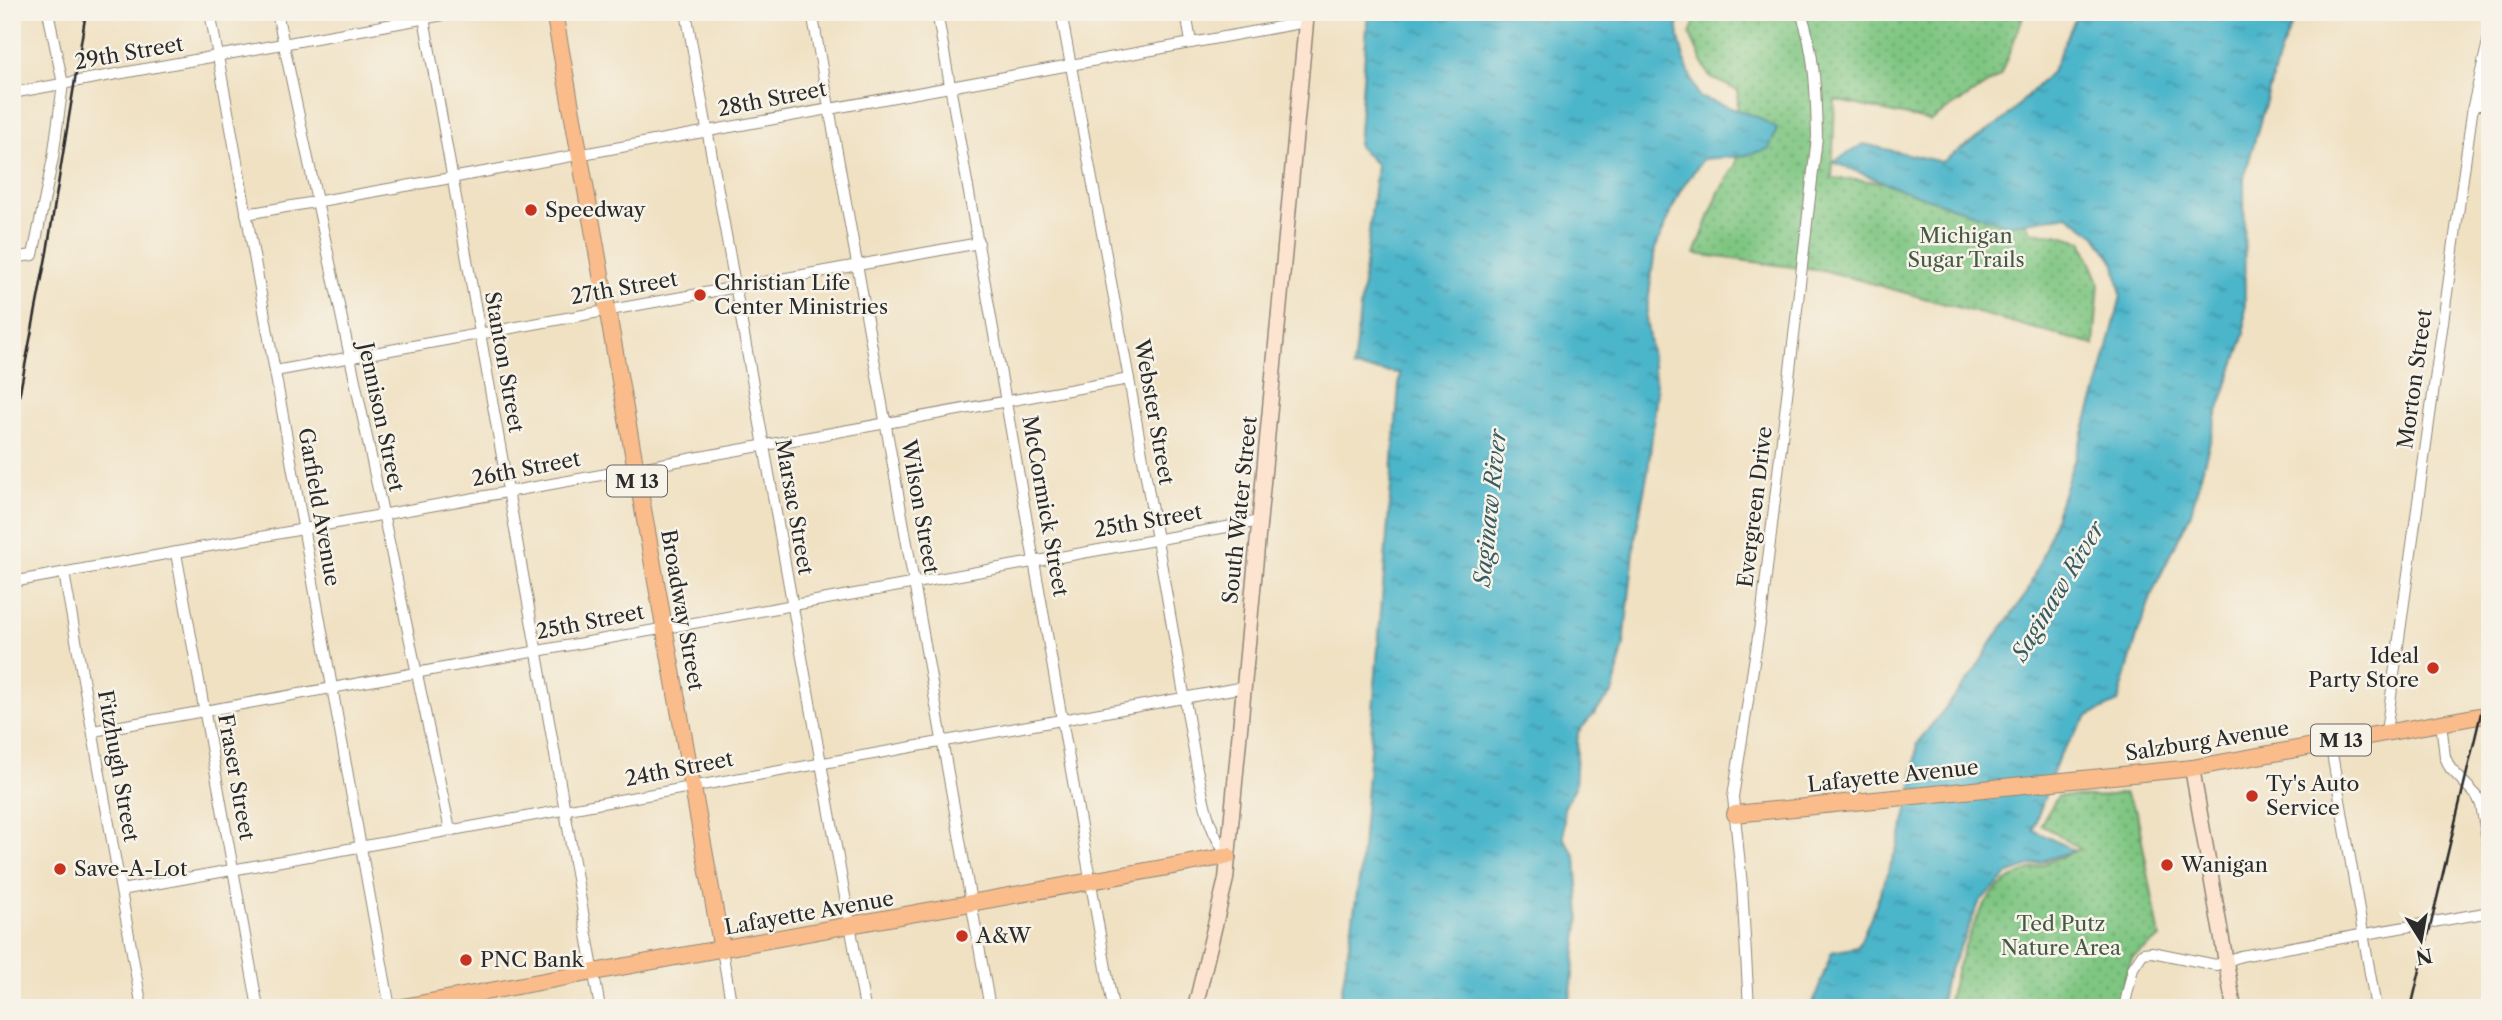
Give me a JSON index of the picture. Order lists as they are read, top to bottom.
{
  "streets": {
    "main road": [
      "M 13",
      "Broadway Street",
      "Salzburg Avenue",
      "Lafayette Avenue"
    ],
    "street": [
      "29th Street",
      "28th Street",
      "27th Street",
      "Stanton Street",
      "Morton Street",
      "Webster Street",
      "Jennison Street",
      "26th Street",
      "McCormick Street",
      "Garfield Avenue",
      "Marsac Street",
      "Wilson Street",
      "Evergreen Drive",
      "South Water Street",
      "25th Street",
      "Fitzhugh Street",
      "24th Street",
      "Fraser Street"
    ]
  },
  "crossings": [
    ["29th Street", "Stanton Street"],
    ["29th Street", "Jennison Street"],
    ["29th Street", "Garfield Avenue"],
    ["28th Street", "Stanton Street"],
    ["28th Street", "Webster Street"],
    ["28th Street", "Jennison Street"],
    ["28th Street", "McCormick Street"],
    ["28th Street", "Garfield Avenue"],
    ["28th Street", "Marsac Street"],
    ["28th Street", "Wilson Street"],
    ["28th Street", "South Water Street"],
    ["28th Street", "Broadway Street"],
    ["27th Street", "Stanton Street"],
    ["27th Street", "Jennison Street"],
    ["27th Street", "McCormick Street"],
    ["27th Street", "Garfield Avenue"],
    ["27th Street", "Marsac Street"],
    ["27th Street", "Wilson Street"],
    ["27th Street", "Broadway Street"],
    ["Stanton Street", "26th Street"],
    ["Stanton Street", "25th Street"],
    ["Stanton Street", "24th Street"],
    ["Stanton Street", "Lafayette Avenue"],
    ["Morton Street", "Salzburg Avenue"],
    ["Webster Street", "26th Street"],
    ["Webster Street", "South Water Street"],
    ["Webster Street", "25th Street"],
    ["Webster Street", "24th Street"],
    ["Webster Street", "Lafayette Avenue"],
    ["Jennison Street", "26th Street"],
    ["Jennison Street", "25th Street"],
    ["Jennison Street", "24th Street"],
    ["26th Street", "McCormick Street"],
    ["26th Street", "Garfield Avenue"],
    ["26th Street", "Marsac Street"],
    ["26th Street", "Wilson Street"],
    ["26th Street", "Broadway Street"],
    ["26th Street", "Fitzhugh Street"],
    ["26th Street", "Fraser Street"],
    ["McCormick Street", "25th Street"],
    ["McCormick Street", "24th Street"],
    ["McCormick Street", "Lafayette Avenue"],
    ["Garfield Avenue", "25th Street"],
    ["Garfield Avenue", "24th Street"],
    ["Marsac Street", "25th Street"],
    ["Marsac Street", "24th Street"],
    ["Marsac Street", "Lafayette Avenue"],
    ["Wilson Street", "25th Street"],
    ["Wilson Street", "24th Street"],
    ["Wilson Street", "Lafayette Avenue"],
    ["Evergreen Drive", "Lafayette Avenue"],
    ["South Water Street", "25th Street"],
    ["South Water Street", "24th Street"],
    ["South Water Street", "Lafayette Avenue"],
    ["25th Street", "Broadway Street"],
    ["25th Street", "Fitzhugh Street"],
    ["25th Street", "Fraser Street"],
    ["Broadway Street", "24th Street"],
    ["Broadway Street", "Lafayette Avenue"],
    ["Salzburg Avenue", "Lafayette Avenue"],
    ["Fitzhugh Street", "24th Street"],
    ["24th Street", "Fraser Street"]
  ],
  "water": ["Saginaw River"],
  "parks": ["Michigan Sugar Trails", "Ted Putz Nature Area"],
  "places": [
    "Speedway",
    "Christian Life Center Ministries",
    "Ideal Party Store",
    "Ty's Auto Service",
    "Wanigan",
    "Save-A-Lot",
    "A&W",
    "PNC Bank"
  ],
  "north": "bottom"
}
